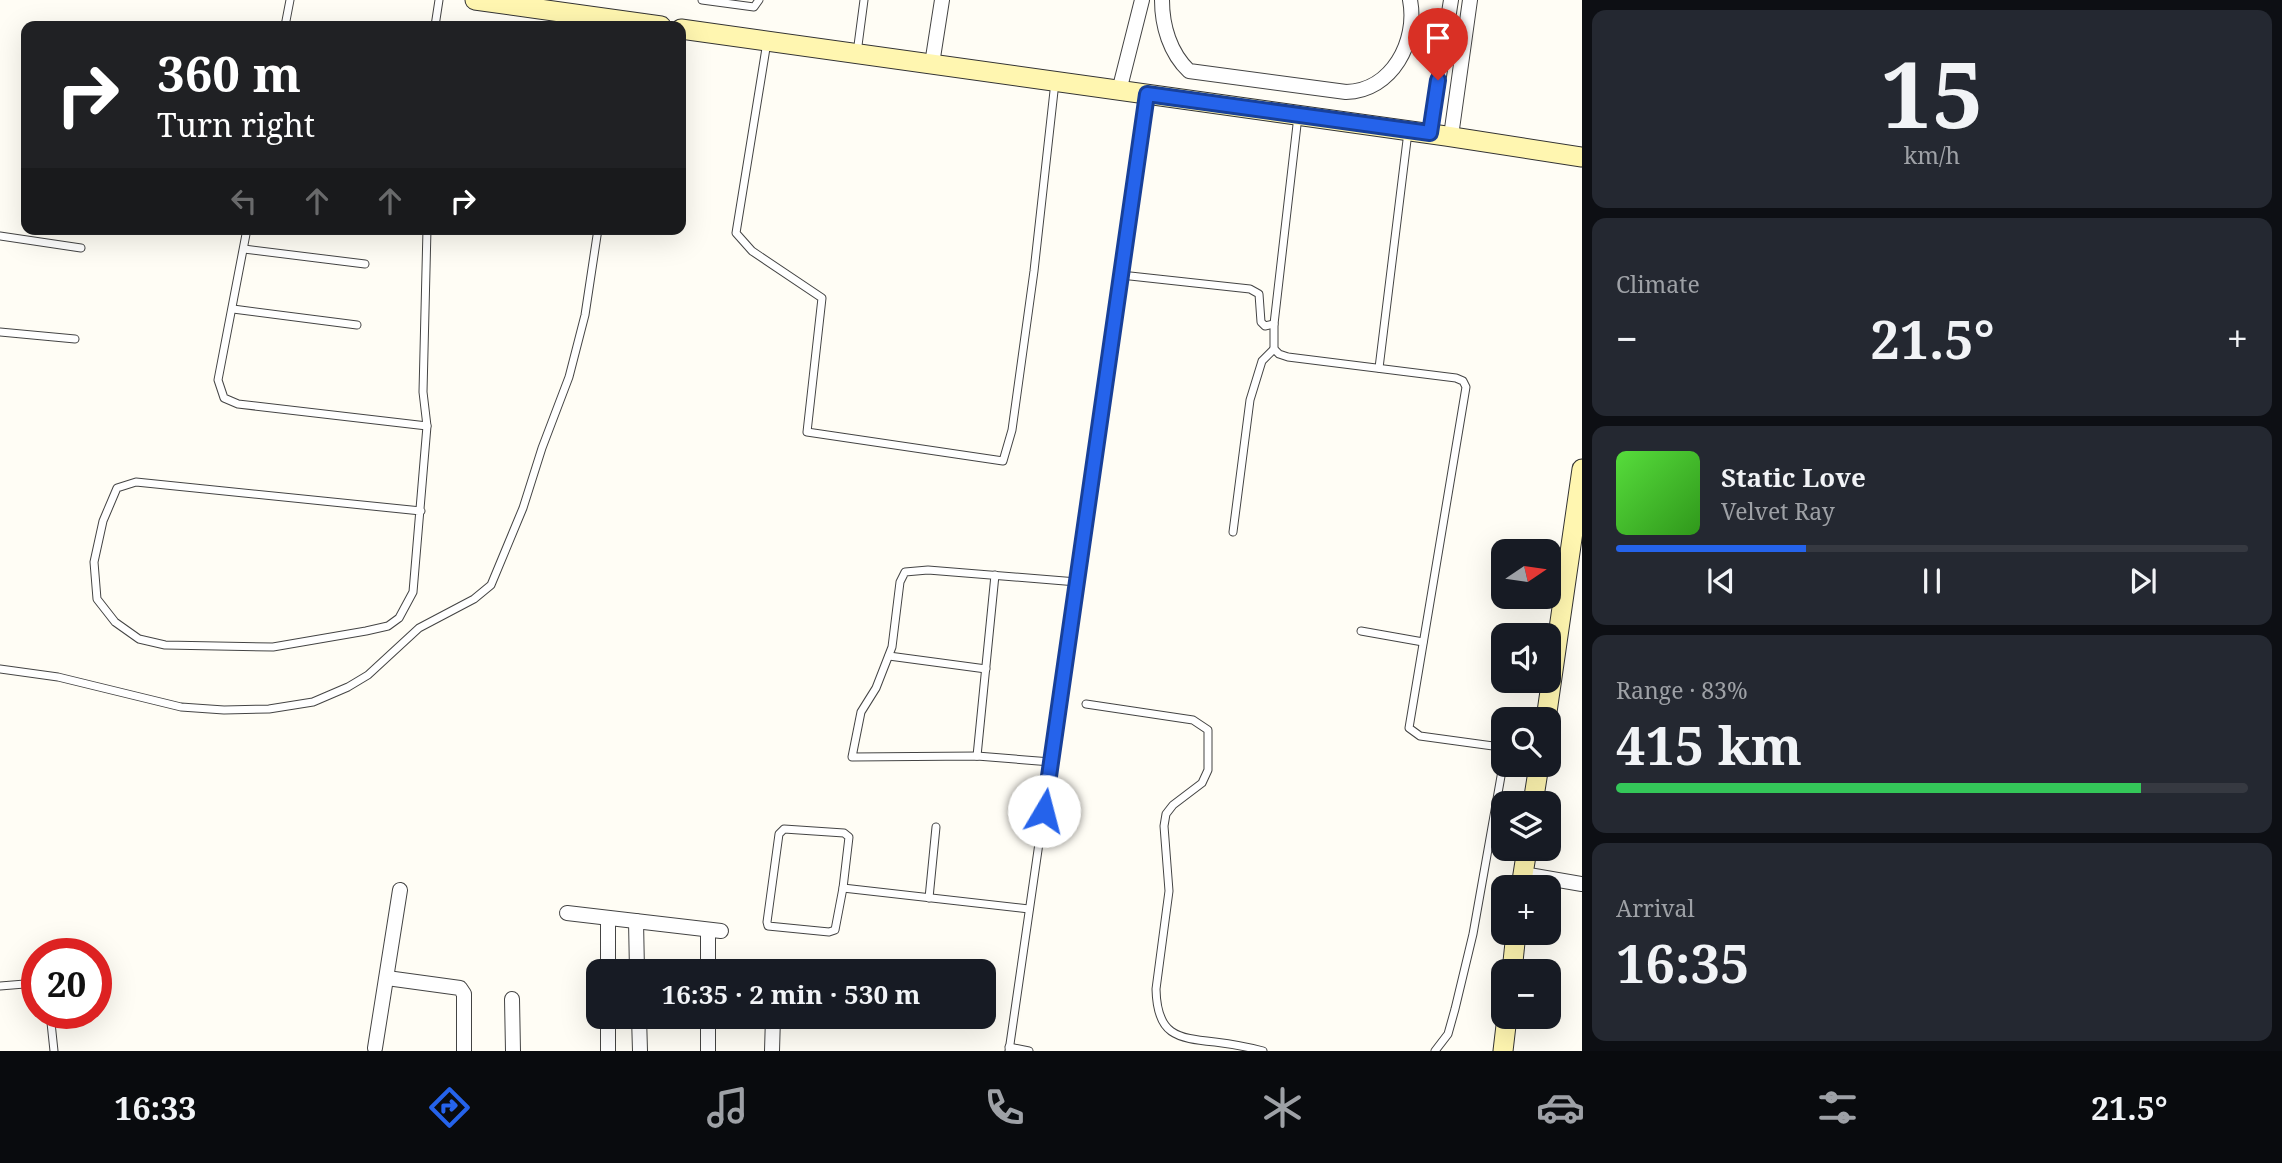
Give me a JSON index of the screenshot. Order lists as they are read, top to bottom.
{
  "north": "right",
  "page": {
    "tile": [
      ["15", "km/h"],
      "Climate",
      ["Range · 83%", "415 km"],
      ["Arrival", "16:35"]
    ],
    "turn": ["360 m", "Turn right"],
    "heat": ["−", "21.5°", "+"],
    "song": ["Static Love", "Velvet Ray"],
    "map_buttons": ["+", "−"],
    "limit": "20",
    "trip": "16:35 · 2 min · 530 m",
    "tabs": ["16:33", "21.5°"]
  }
}
